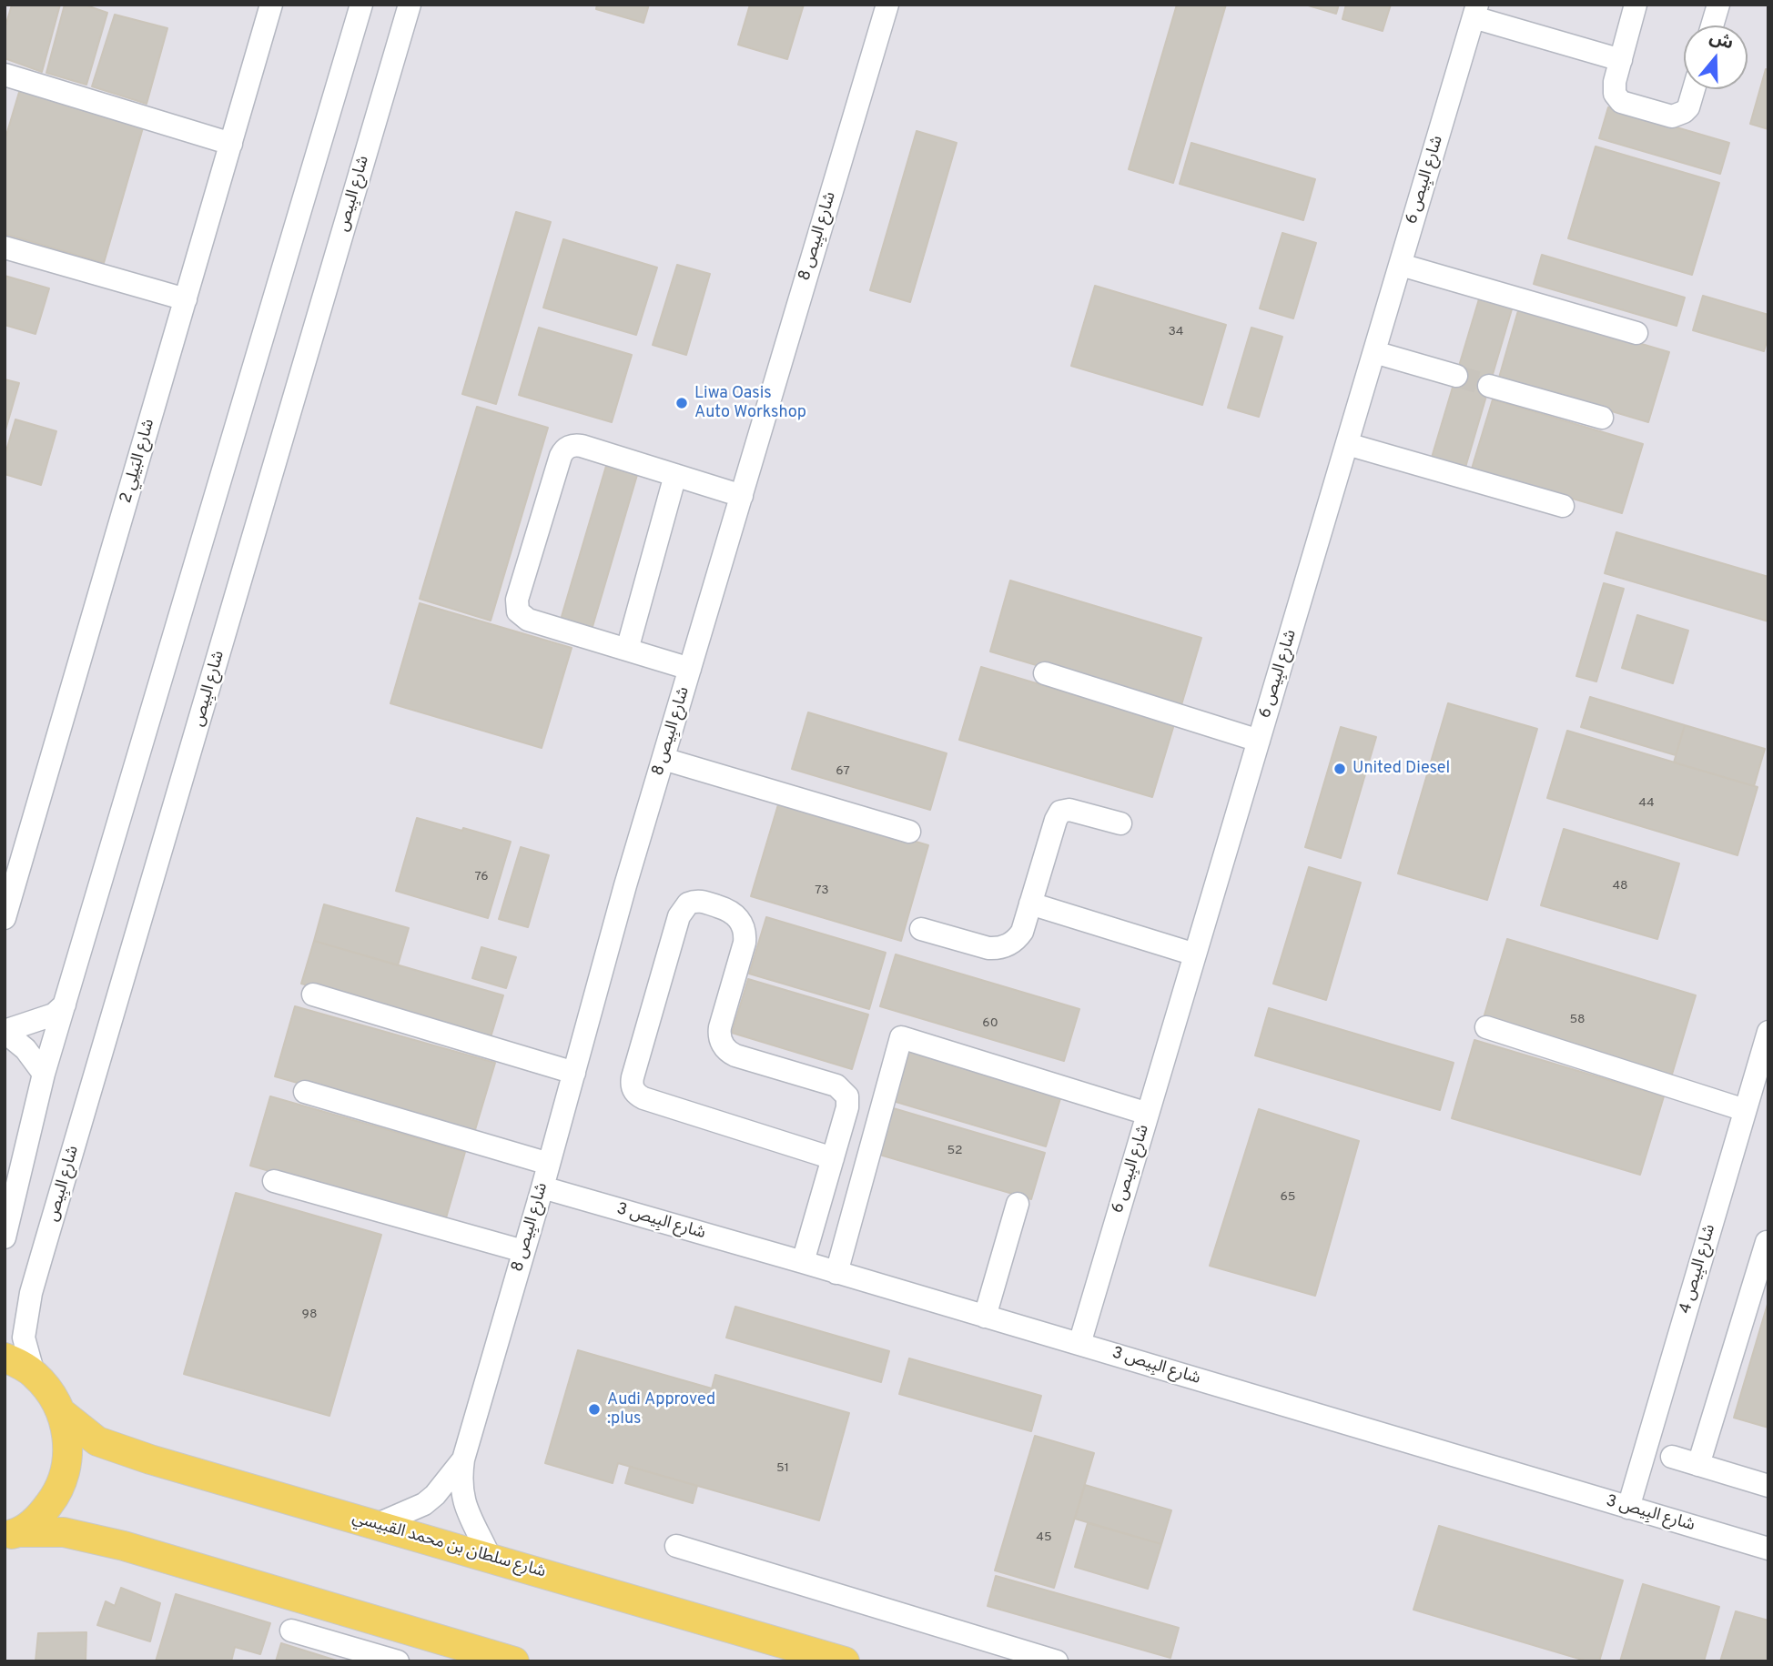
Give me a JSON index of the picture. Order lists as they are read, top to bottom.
{
  "streets": {
    "main road": ["شارع سلطان بن محمد القبيسي"],
    "street": [
      "شارع البِيص 6",
      "شارع البِيص",
      "شارع البِيص 8",
      "شارع البَيلِي 2",
      "شارع البِيص 3",
      "شارع البِيص 4"
    ]
  },
  "crossings": [
    ["شارع البِيص 6", "شارع البِيص 3"],
    ["شارع البِيص 8", "شارع البِيص 3"],
    ["شارع البِيص 8", "شارع سلطان بن محمد القبيسي"],
    ["شارع البِيص 3", "شارع البِيص 4"]
  ],
  "places": ["Liwa Oasis Auto Workshop", "United Diesel", "Audi Approved :plus"],
  "house_numbers": [
    "34",
    "67",
    "44",
    "76",
    "48",
    "73",
    "58",
    "60",
    "52",
    "65",
    "98",
    "51",
    "45"
  ],
  "north": "top"
}
